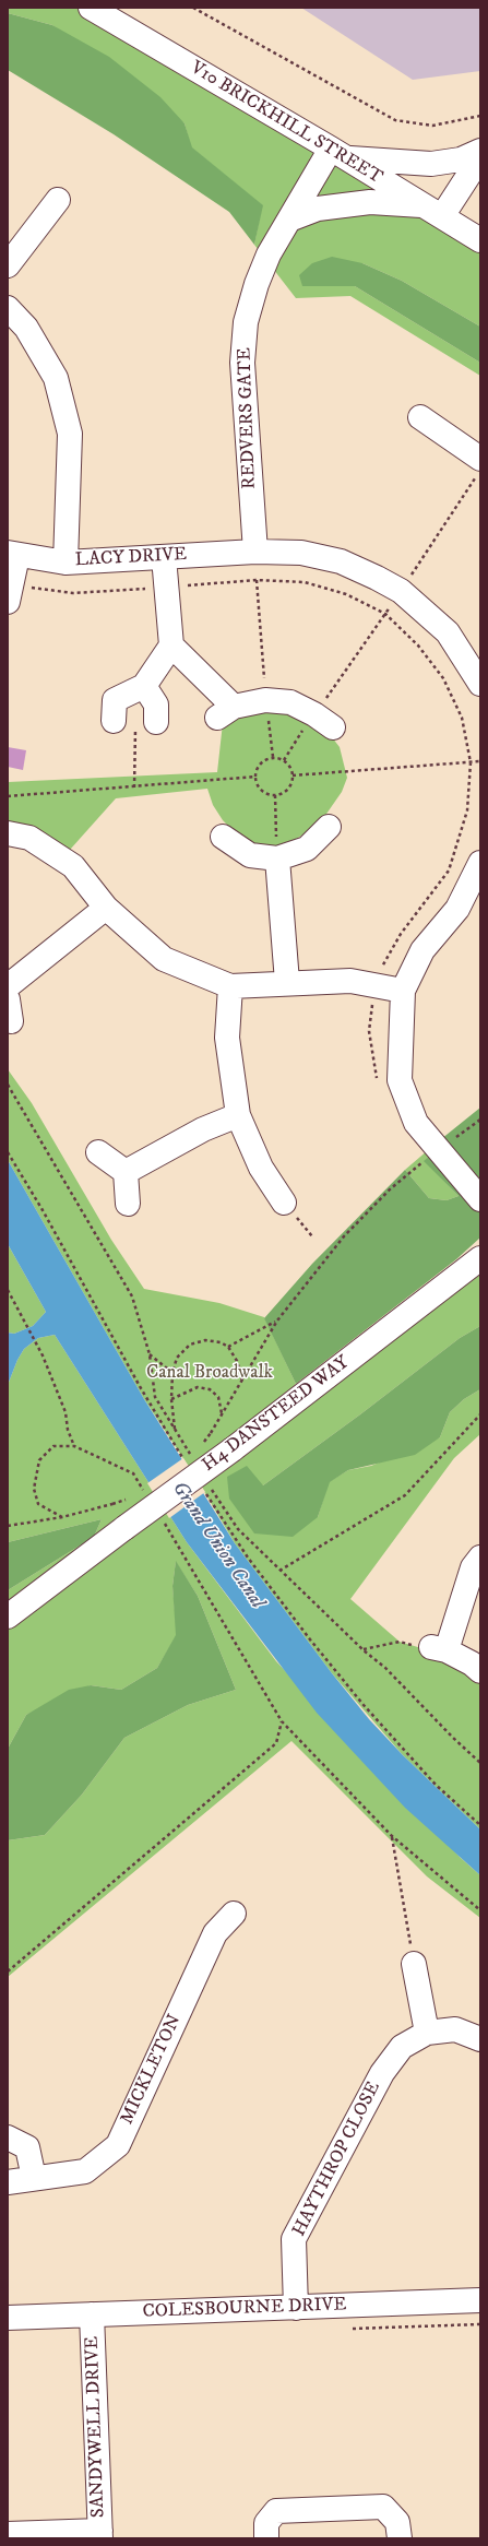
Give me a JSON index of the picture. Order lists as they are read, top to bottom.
{
  "streets": {
    "street": [
      "V10 BRICKHILL STREET",
      "REDVERS GATE",
      "LACY DRIVE",
      "H4 DANSTEED WAY",
      "MICKLETON",
      "HAYTHROP CLOSE",
      "COLESBOURNE DRIVE",
      "SANDYWELL DRIVE"
    ]
  },
  "crossings": [
    ["V10 BRICKHILL STREET", "REDVERS GATE"],
    ["REDVERS GATE", "LACY DRIVE"],
    ["HAYTHROP CLOSE", "COLESBOURNE DRIVE"],
    ["COLESBOURNE DRIVE", "SANDYWELL DRIVE"]
  ],
  "water": ["Grand Union Canal"],
  "parks": ["Canal Broadwalk"]
}
